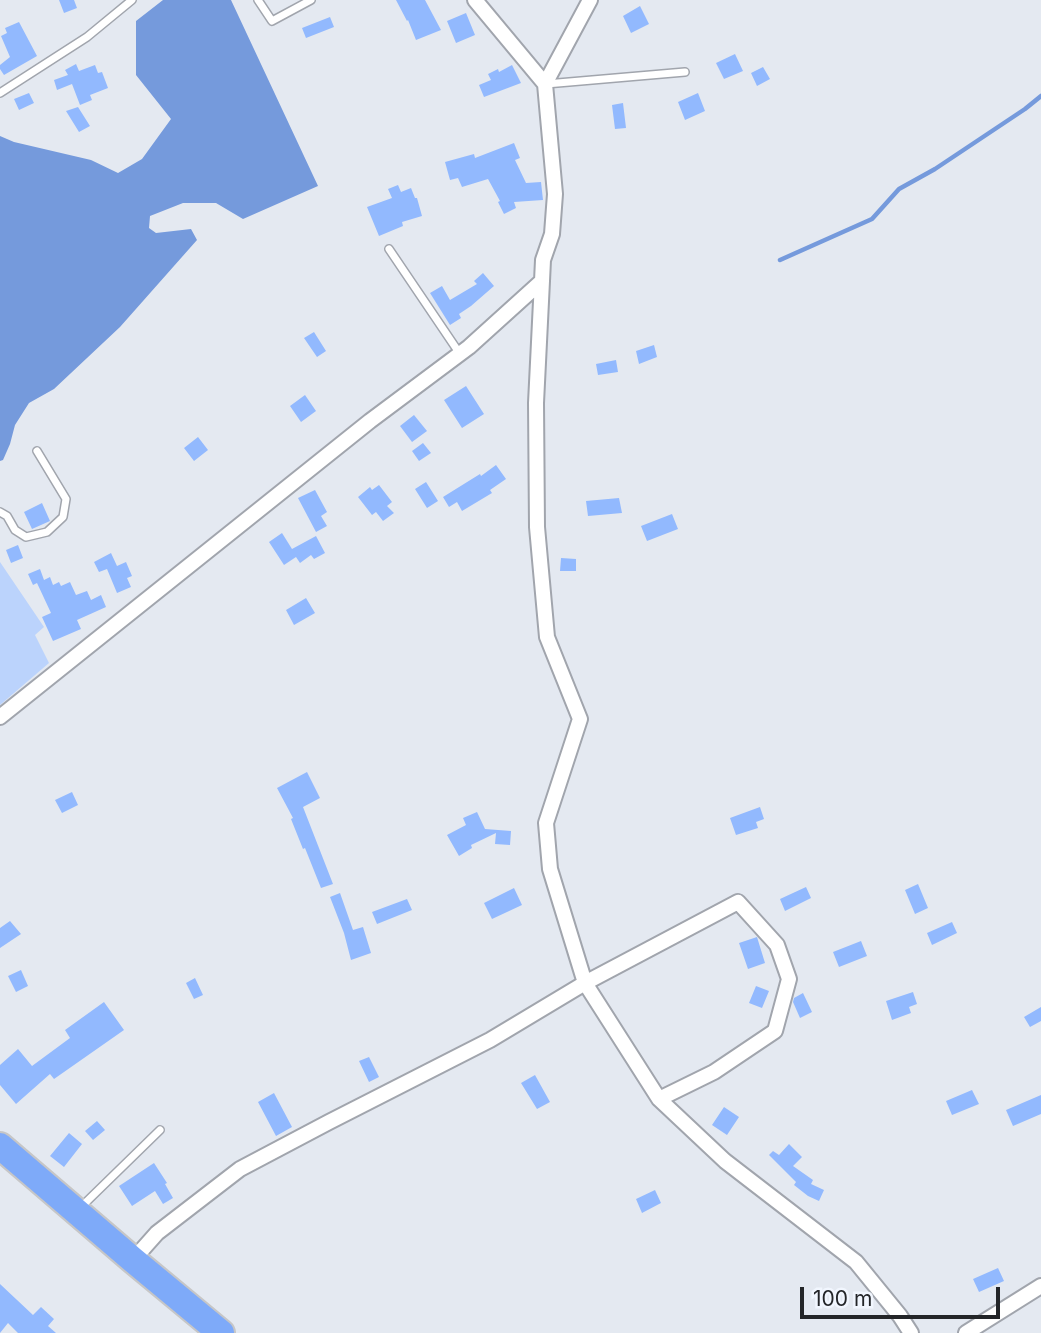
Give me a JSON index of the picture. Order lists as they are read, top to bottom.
{
  "scale_bar": "100 m"
}
